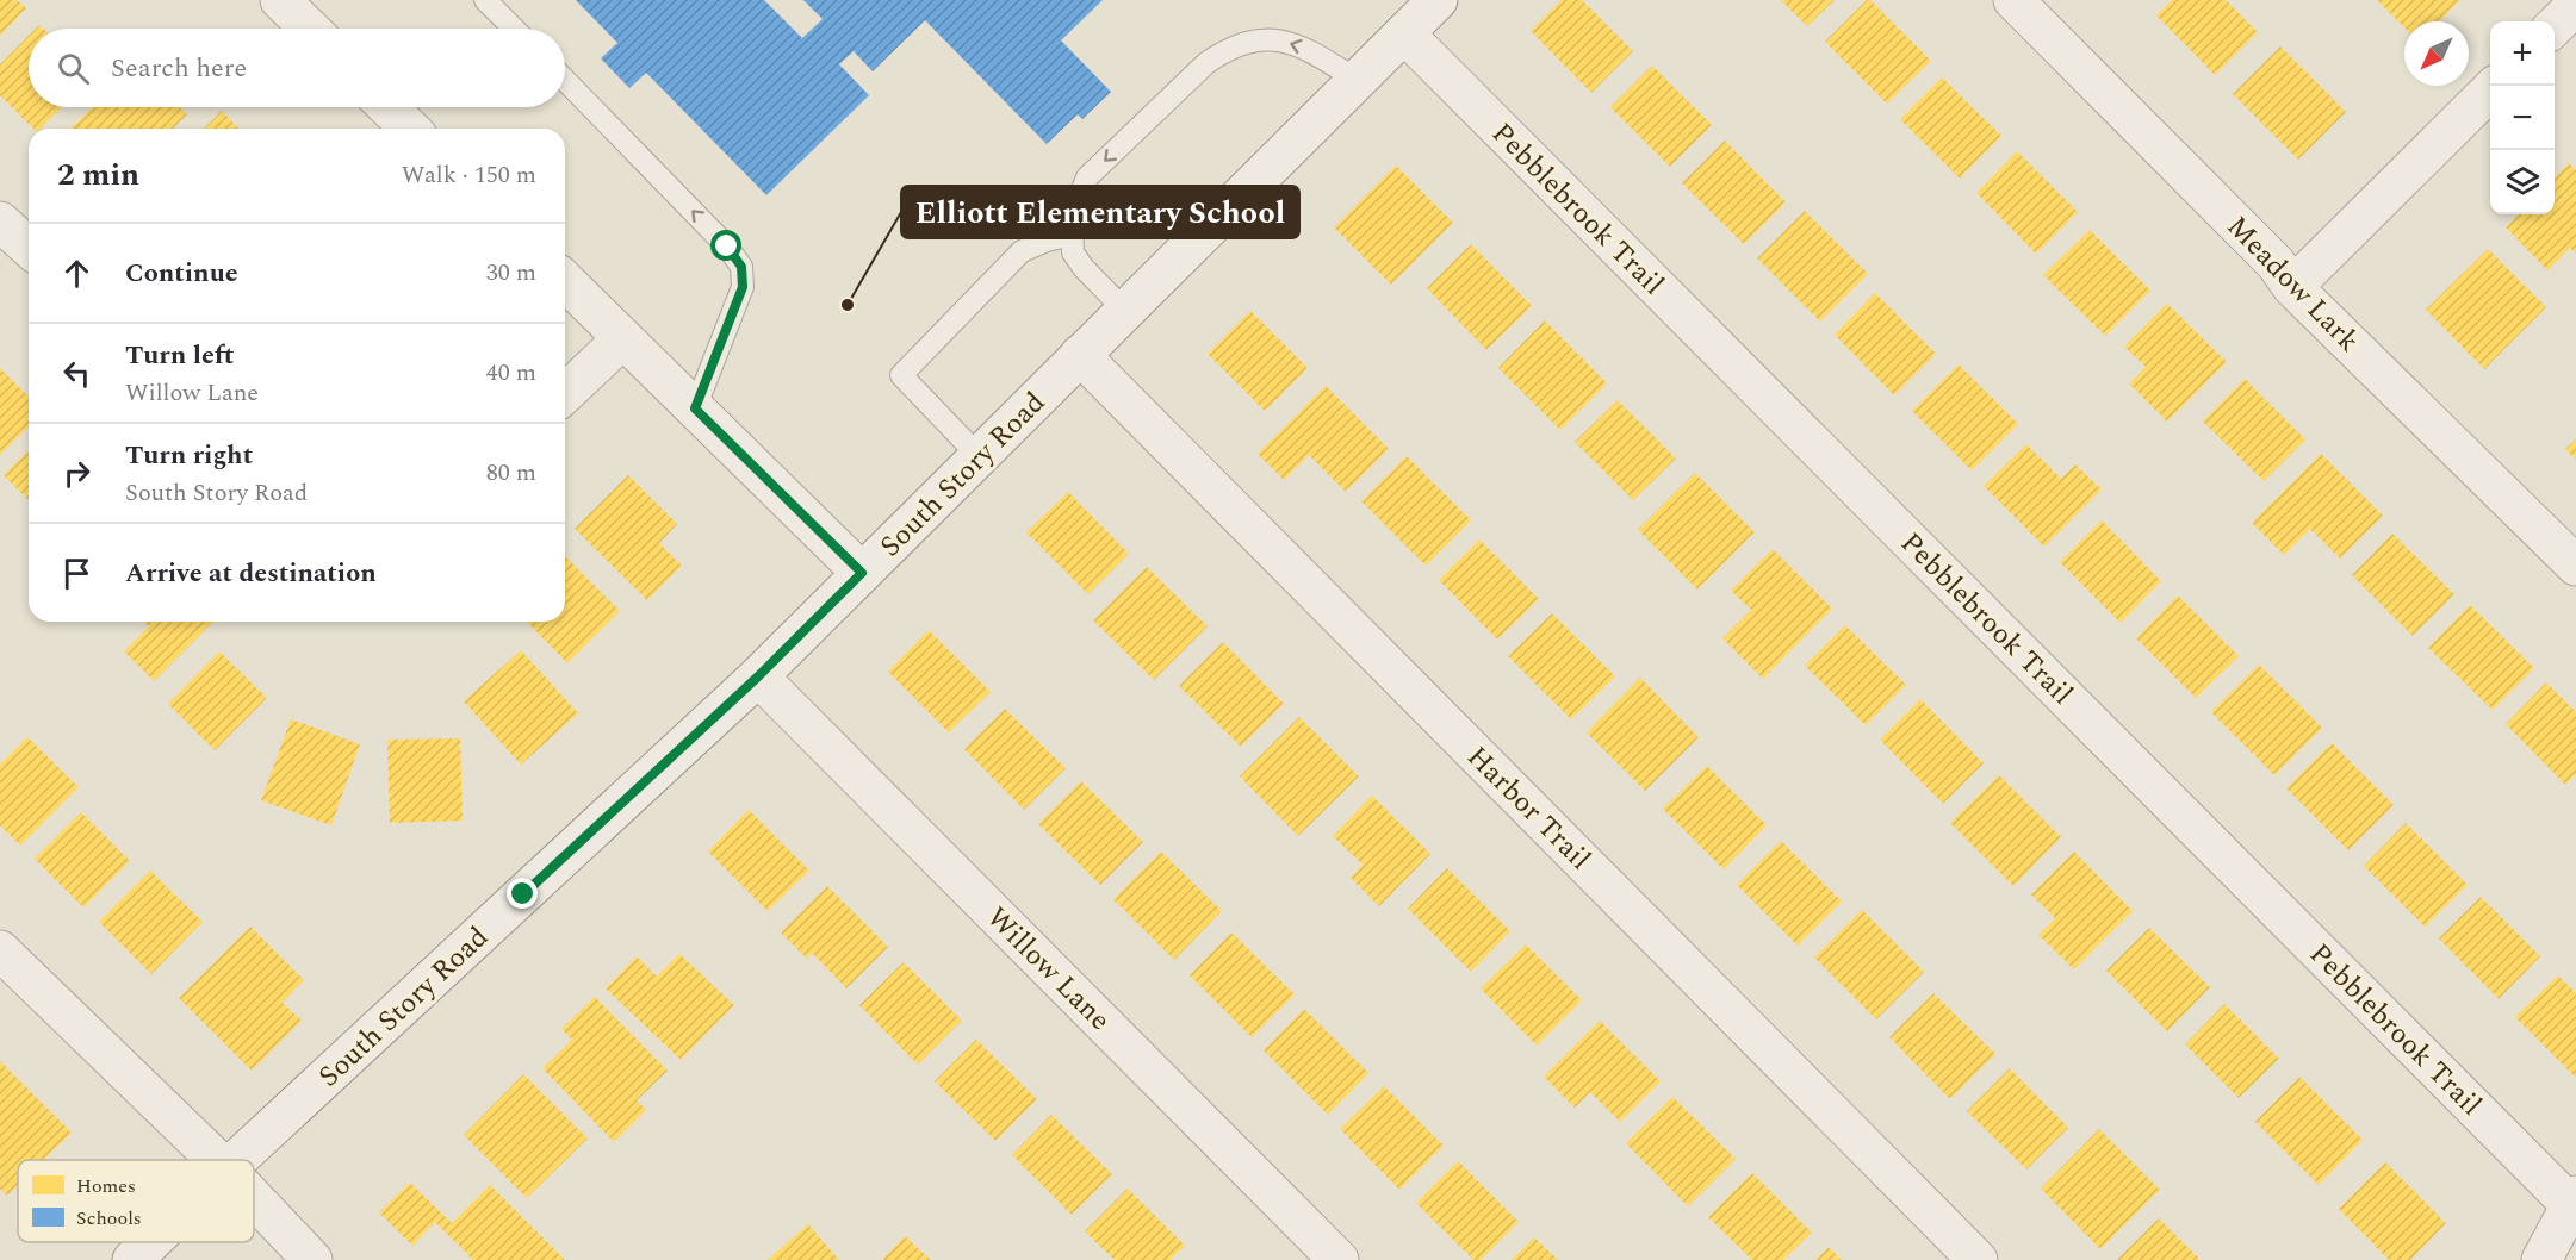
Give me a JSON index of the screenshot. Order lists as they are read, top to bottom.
{
  "streets": {
    "street": [
      "Pebblebrook Trail",
      "Meadow Lark",
      "South Story Road",
      "Harbor Trail",
      "Willow Lane"
    ]
  },
  "crossings": [
    ["Pebblebrook Trail", "South Story Road"],
    ["South Story Road", "Harbor Trail"],
    ["South Story Road", "Willow Lane"]
  ],
  "places": ["Elliott Elementary School"],
  "legend": ["Homes", "Schools"],
  "north": "bottom left",
  "page": {
    "map_buttons": ["+", "−"],
    "search": "Search here",
    "heading": ["2 min", "Walk · 150 m"],
    "list": [
      ["Continue", "30 m"],
      ["Turn left", "Willow Lane", "40 m"],
      ["Turn right", "South Story Road", "80 m"],
      "Arrive at destination"
    ]
  }
}
